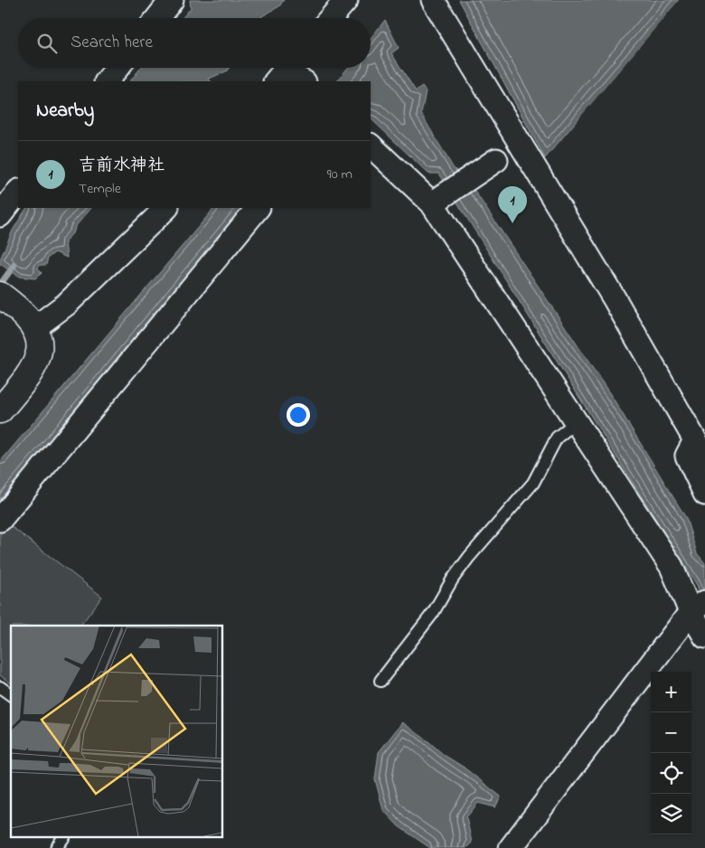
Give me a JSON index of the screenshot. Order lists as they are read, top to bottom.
{
  "page": {
    "search": "Search here",
    "heading": "Nearby",
    "list": [
      {
        "mark": "1",
        "name": "吉前水神社",
        "note": "Temple",
        "value": "90 m"
      }
    ],
    "pins": "1",
    "map_buttons": ["+", "−"]
  }
}
